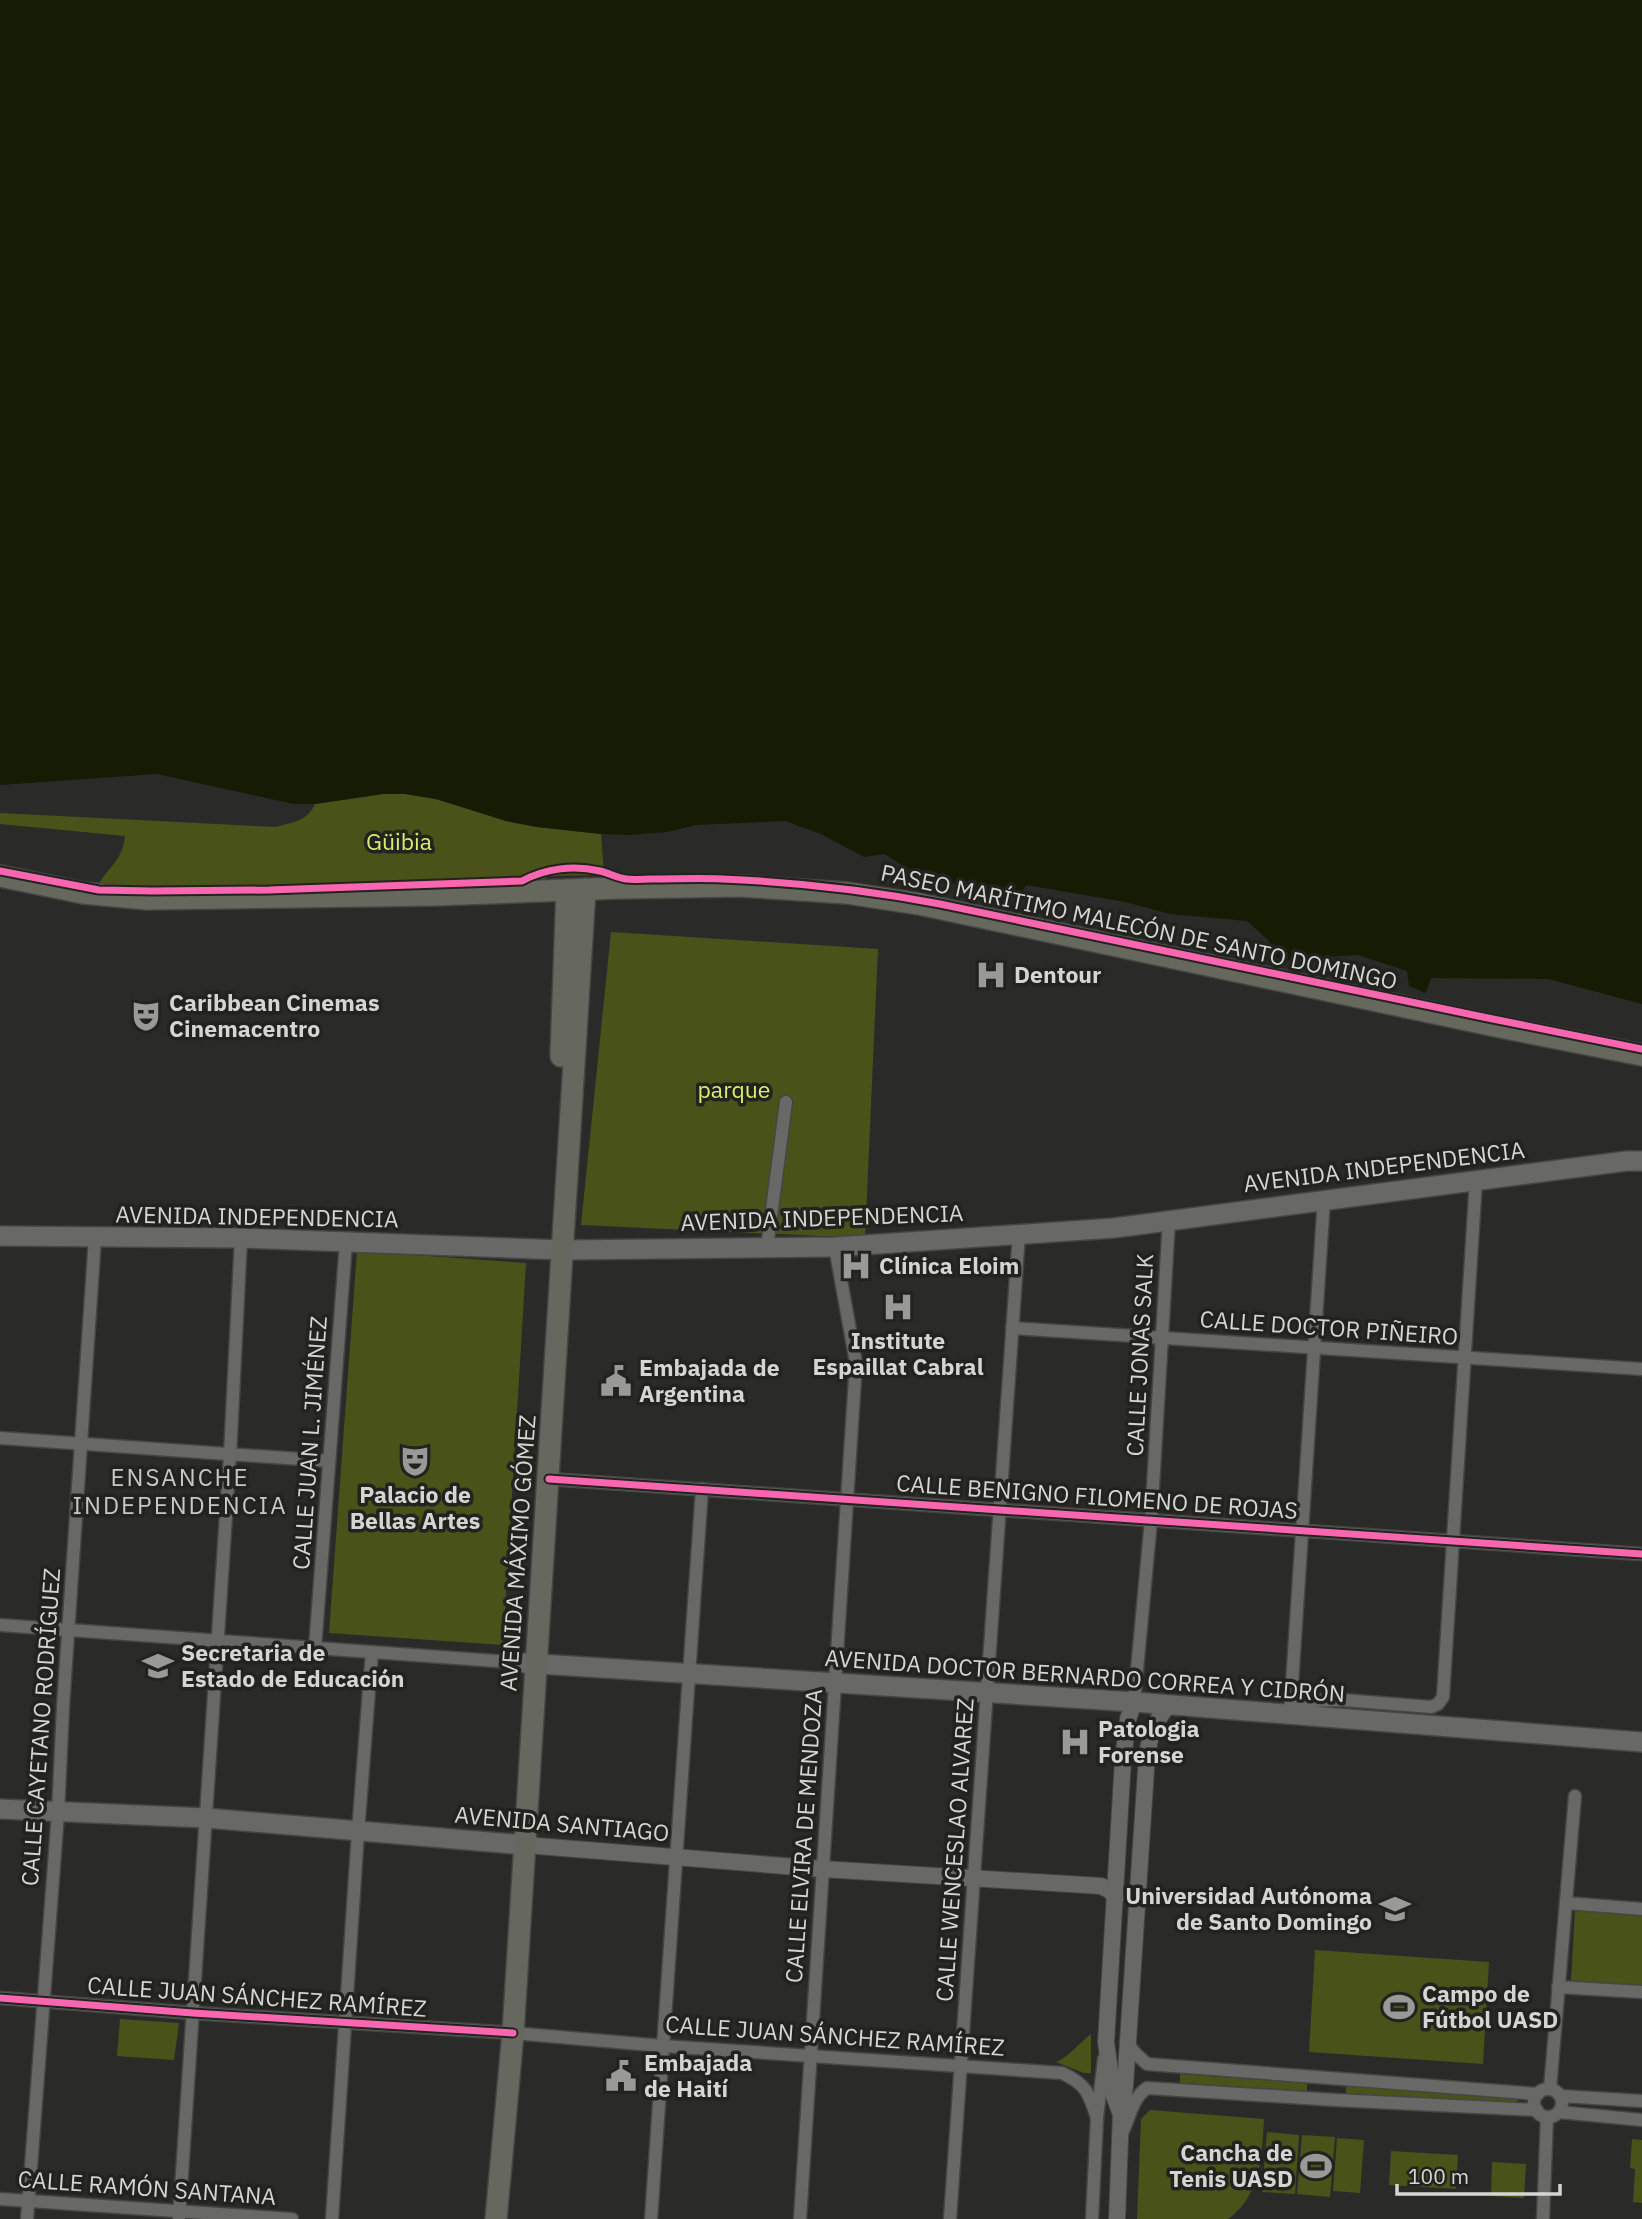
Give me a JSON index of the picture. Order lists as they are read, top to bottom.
{
  "streets": {
    "main road": [
      "AVENIDA INDEPENDENCIA",
      "AVENIDA MÁXIMO GÓMEZ",
      "AVENIDA DOCTOR BERNARDO CORREA Y CIDRÓN",
      "AVENIDA SANTIAGO"
    ],
    "street": [
      "CALLE DOCTOR PIÑEIRO",
      "CALLE JONAS SALK",
      "CALLE JUAN L. JIMÉNEZ",
      "CALLE BENIGNO FILOMENO DE ROJAS",
      "CALLE CAYETANO RODRÍGUEZ",
      "CALLE ELVIRA DE MENDOZA",
      "CALLE WENCESLAO ALVAREZ",
      "CALLE JUAN SÁNCHEZ RAMÍREZ",
      "CALLE RAMÓN SANTANA"
    ],
    "cycle path": ["PASEO MARÍTIMO MALECÓN DE SANTO DOMINGO"]
  },
  "crossings": [
    ["AVENIDA INDEPENDENCIA", "CALLE JONAS SALK"],
    ["AVENIDA INDEPENDENCIA", "CALLE JUAN L. JIMÉNEZ"],
    ["AVENIDA INDEPENDENCIA", "AVENIDA MÁXIMO GÓMEZ"],
    ["AVENIDA INDEPENDENCIA", "CALLE CAYETANO RODRÍGUEZ"],
    ["AVENIDA INDEPENDENCIA", "CALLE ELVIRA DE MENDOZA"],
    ["AVENIDA INDEPENDENCIA", "CALLE WENCESLAO ALVAREZ"],
    ["CALLE DOCTOR PIÑEIRO", "CALLE JONAS SALK"],
    ["CALLE DOCTOR PIÑEIRO", "CALLE WENCESLAO ALVAREZ"],
    ["CALLE JONAS SALK", "CALLE BENIGNO FILOMENO DE ROJAS"],
    ["CALLE JONAS SALK", "AVENIDA DOCTOR BERNARDO CORREA Y CIDRÓN"],
    ["CALLE BENIGNO FILOMENO DE ROJAS", "AVENIDA MÁXIMO GÓMEZ"],
    ["CALLE BENIGNO FILOMENO DE ROJAS", "CALLE ELVIRA DE MENDOZA"],
    ["CALLE BENIGNO FILOMENO DE ROJAS", "CALLE WENCESLAO ALVAREZ"],
    ["AVENIDA MÁXIMO GÓMEZ", "AVENIDA DOCTOR BERNARDO CORREA Y CIDRÓN"],
    ["AVENIDA MÁXIMO GÓMEZ", "AVENIDA SANTIAGO"],
    ["AVENIDA MÁXIMO GÓMEZ", "CALLE JUAN SÁNCHEZ RAMÍREZ"],
    ["AVENIDA DOCTOR BERNARDO CORREA Y CIDRÓN", "CALLE ELVIRA DE MENDOZA"],
    ["AVENIDA DOCTOR BERNARDO CORREA Y CIDRÓN", "CALLE WENCESLAO ALVAREZ"],
    ["CALLE CAYETANO RODRÍGUEZ", "AVENIDA SANTIAGO"],
    ["CALLE CAYETANO RODRÍGUEZ", "CALLE JUAN SÁNCHEZ RAMÍREZ"],
    ["CALLE CAYETANO RODRÍGUEZ", "CALLE RAMÓN SANTANA"],
    ["AVENIDA SANTIAGO", "CALLE ELVIRA DE MENDOZA"],
    ["AVENIDA SANTIAGO", "CALLE WENCESLAO ALVAREZ"],
    ["CALLE ELVIRA DE MENDOZA", "CALLE JUAN SÁNCHEZ RAMÍREZ"],
    ["CALLE WENCESLAO ALVAREZ", "CALLE JUAN SÁNCHEZ RAMÍREZ"]
  ],
  "districts": ["ENSANCHE INDEPENDENCIA"],
  "parks": ["Güibia", "parque"],
  "places": {
    "hospital": [
      "Dentour",
      "Clínica Eloim",
      "Institute Espaillat Cabral",
      "Patologia Forense"
    ],
    "theatre": ["Caribbean Cinemas Cinemacentro", "Palacio de Bellas Artes"],
    "public building": ["Embajada de Argentina", "Embajada de Haití"],
    "school or university": ["Secretaria de Estado de Educación", "Universidad Autónoma de Santo Domingo"],
    "sports": ["Campo de Fútbol UASD", "Cancha de Tenis UASD"]
  },
  "scale_bar": "100 m"
}
